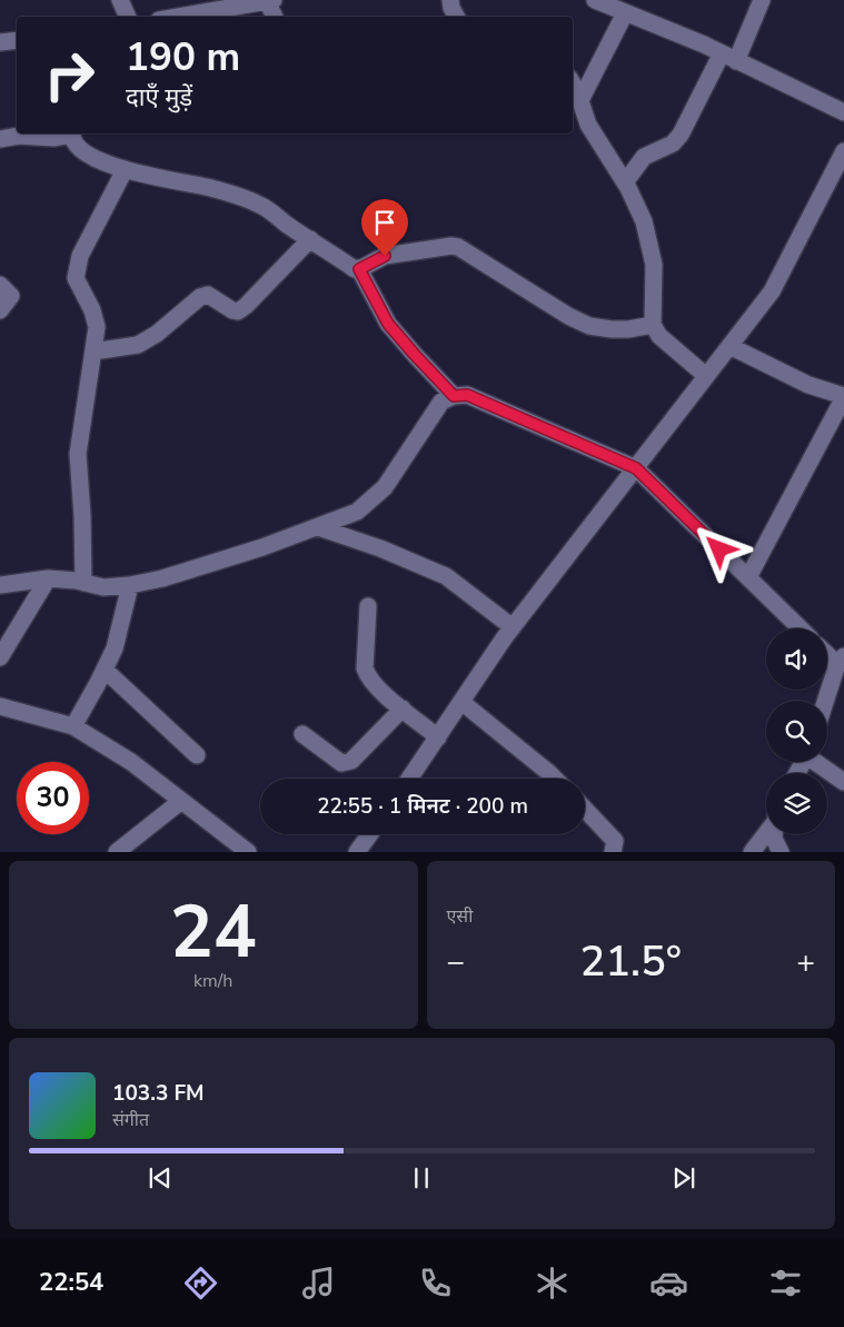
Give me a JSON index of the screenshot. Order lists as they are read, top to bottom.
{
  "page": {
    "turn": ["190 m", "दाएँ मुड़ें"],
    "limit": "30",
    "trip": "22:55 · 1 मिनट · 200 m",
    "tile": [
      ["24", "km/h"],
      "एसी"
    ],
    "heat": ["−", "21.5°", "+"],
    "song": ["103.3 FM", "संगीत"],
    "tabs": "22:54"
  }
}
